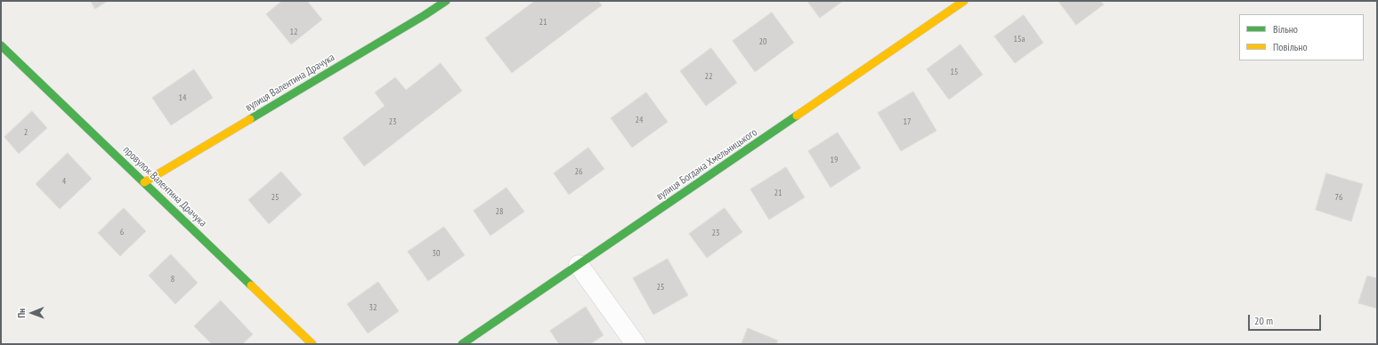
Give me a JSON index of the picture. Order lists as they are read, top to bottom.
{
  "streets": {
    "street": ["вулиця Валентина Драчука", "вулиця Богдана Хмельницького", "провулок Валентина Драчука"]
  },
  "crossings": [
    ["вулиця Валентина Драчука", "провулок Валентина Драчука"]
  ],
  "house_numbers": [
    "21",
    "12",
    "15а",
    "20",
    "15",
    "22",
    "14",
    "24",
    "23",
    "17",
    "2",
    "19",
    "26",
    "4",
    "21",
    "25",
    "76",
    "28",
    "6",
    "23",
    "30",
    "8",
    "25",
    "32"
  ],
  "legend": ["Вільно", "Повільно"],
  "scale_bar": "20 m",
  "north": "left"
}
